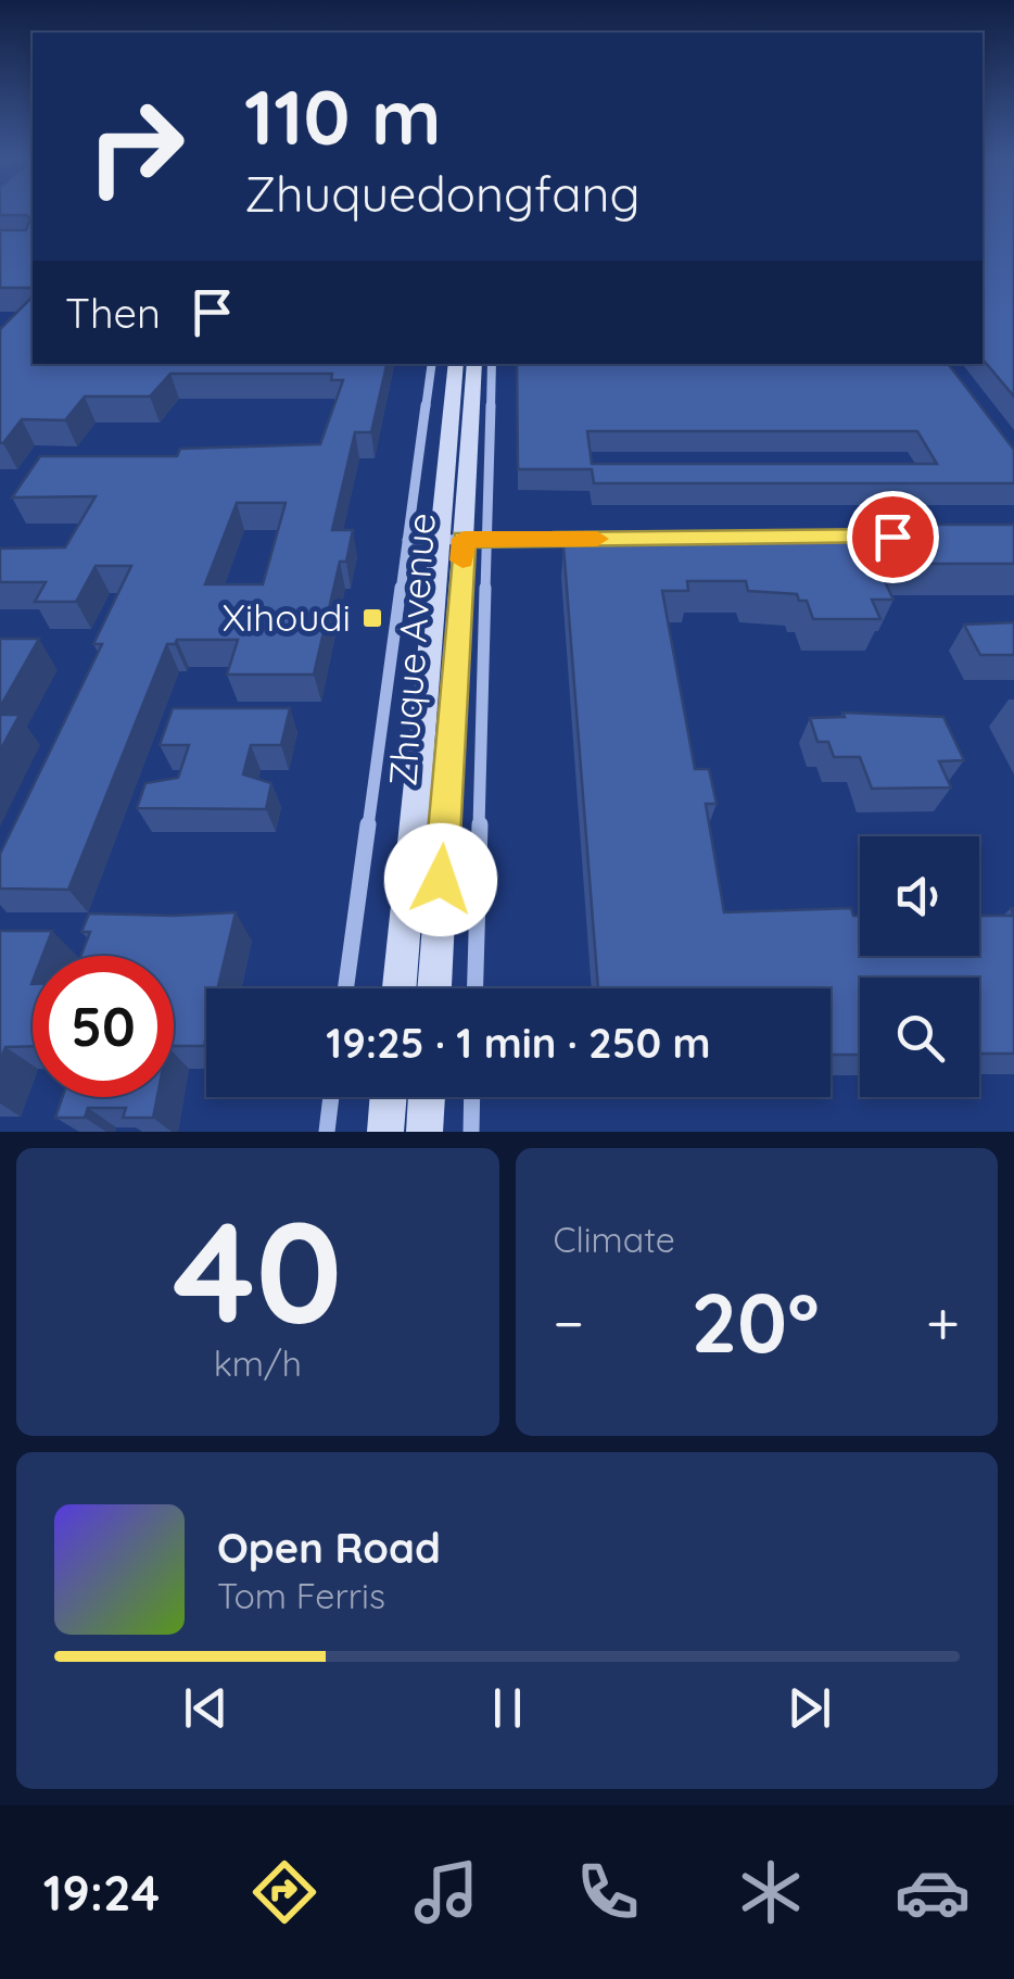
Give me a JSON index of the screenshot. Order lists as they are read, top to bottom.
{
  "streets": {
    "main road": ["Zhuque Avenue"]
  },
  "places": {
    "transit": ["Xihoudi"]
  },
  "page": {
    "turn": ["110 m", "Zhuquedongfang"],
    "then": "Then",
    "limit": "50",
    "trip": "19:25 · 1 min · 250 m",
    "tile": [
      ["40", "km/h"],
      "Climate"
    ],
    "heat": ["−", "20°", "+"],
    "song": ["Open Road", "Tom Ferris"],
    "tabs": "19:24"
  }
}
